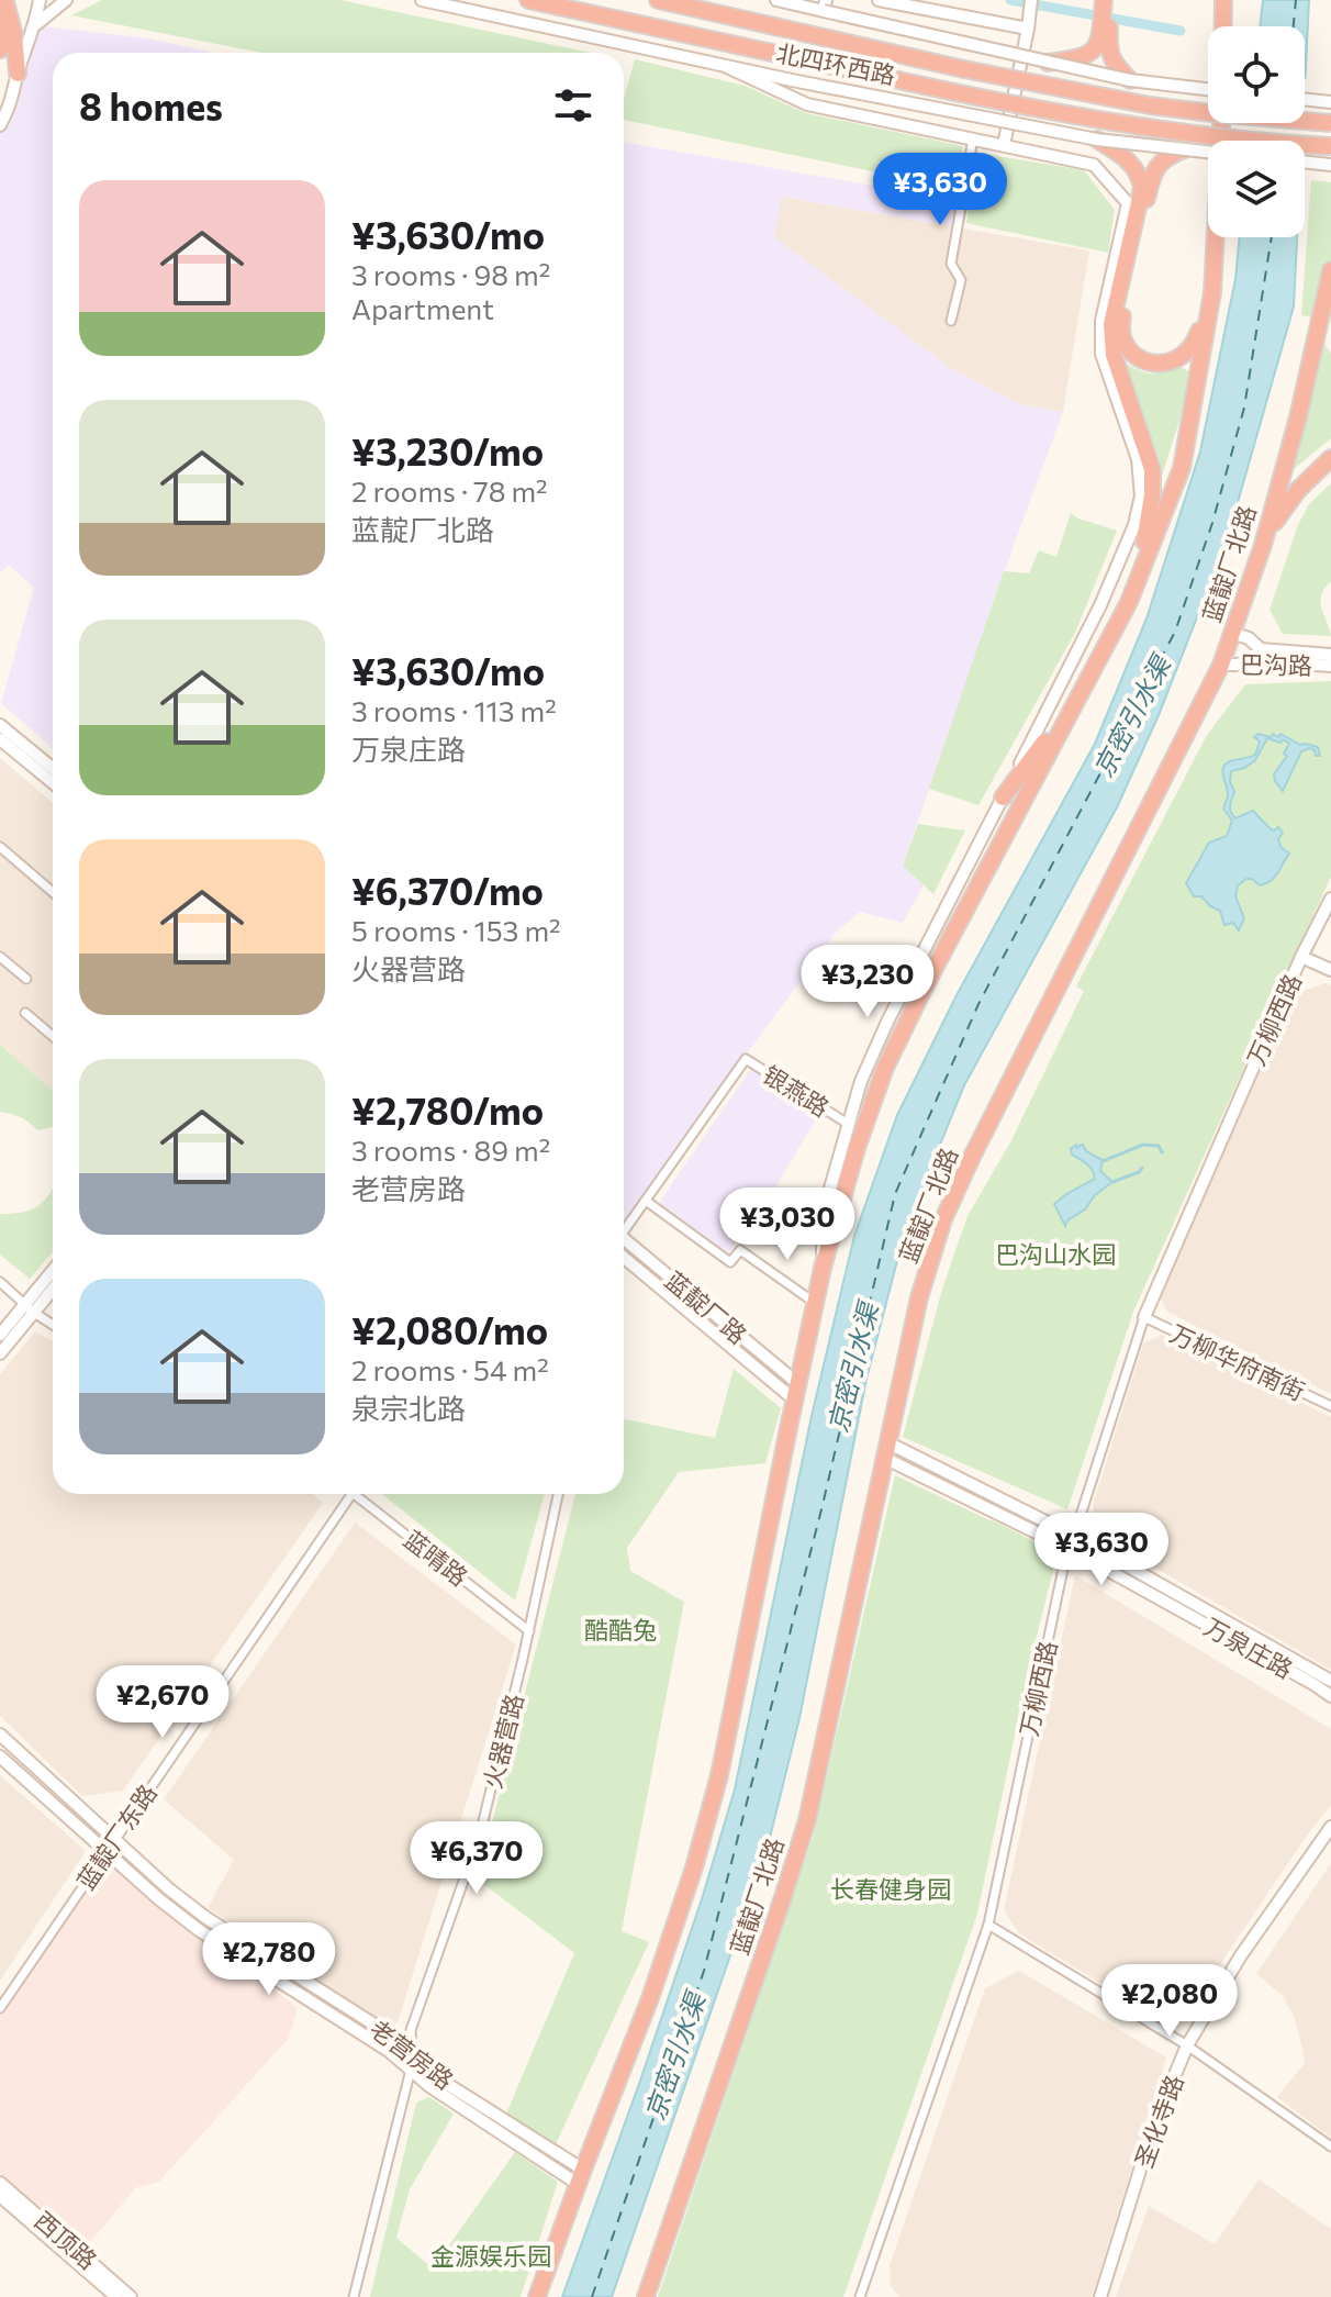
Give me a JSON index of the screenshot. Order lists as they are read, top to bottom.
{
  "streets": {
    "highway": ["北四环西路", "蓝靛厂北路"],
    "street": [
      "巴沟路",
      "万柳西路",
      "银燕路",
      "蓝靛厂路",
      "万柳华府南街",
      "蓝晴路",
      "万泉庄路",
      "火器营路",
      "蓝靛厂东路",
      "老营房路",
      "圣化寺路",
      "西顶路"
    ]
  },
  "crossings": [
    ["蓝靛厂北路", "巴沟路"],
    ["蓝靛厂北路", "万泉庄路"],
    ["万柳西路", "万柳华府南街"],
    ["万柳西路", "万泉庄路"],
    ["蓝晴路", "火器营路"],
    ["火器营路", "老营房路"],
    ["蓝靛厂东路", "老营房路"]
  ],
  "water": ["京密引水渠"],
  "parks": [
    "巴沟山水园",
    "酷酷兔",
    "长春健身园",
    "金源娱乐园"
  ],
  "page": {
    "heading": "8 homes",
    "price": [
      "¥3,630",
      "¥3,230",
      "¥3,030",
      "¥3,630",
      "¥2,670",
      "¥6,370",
      "¥2,780",
      "¥2,080"
    ],
    "list": [
      {
        "name": "¥3,630/mo",
        "note": "3 rooms · 98 m² · Apartment"
      },
      {
        "name": "¥3,230/mo",
        "note": "2 rooms · 78 m² · 蓝靛厂北路"
      },
      {
        "name": "¥3,630/mo",
        "note": "3 rooms · 113 m² · 万泉庄路"
      },
      {
        "name": "¥6,370/mo",
        "note": "5 rooms · 153 m² · 火器营路"
      },
      {
        "name": "¥2,780/mo",
        "note": "3 rooms · 89 m² · 老营房路"
      },
      {
        "name": "¥2,080/mo",
        "note": "2 rooms · 54 m² · 泉宗北路"
      }
    ]
  }
}
